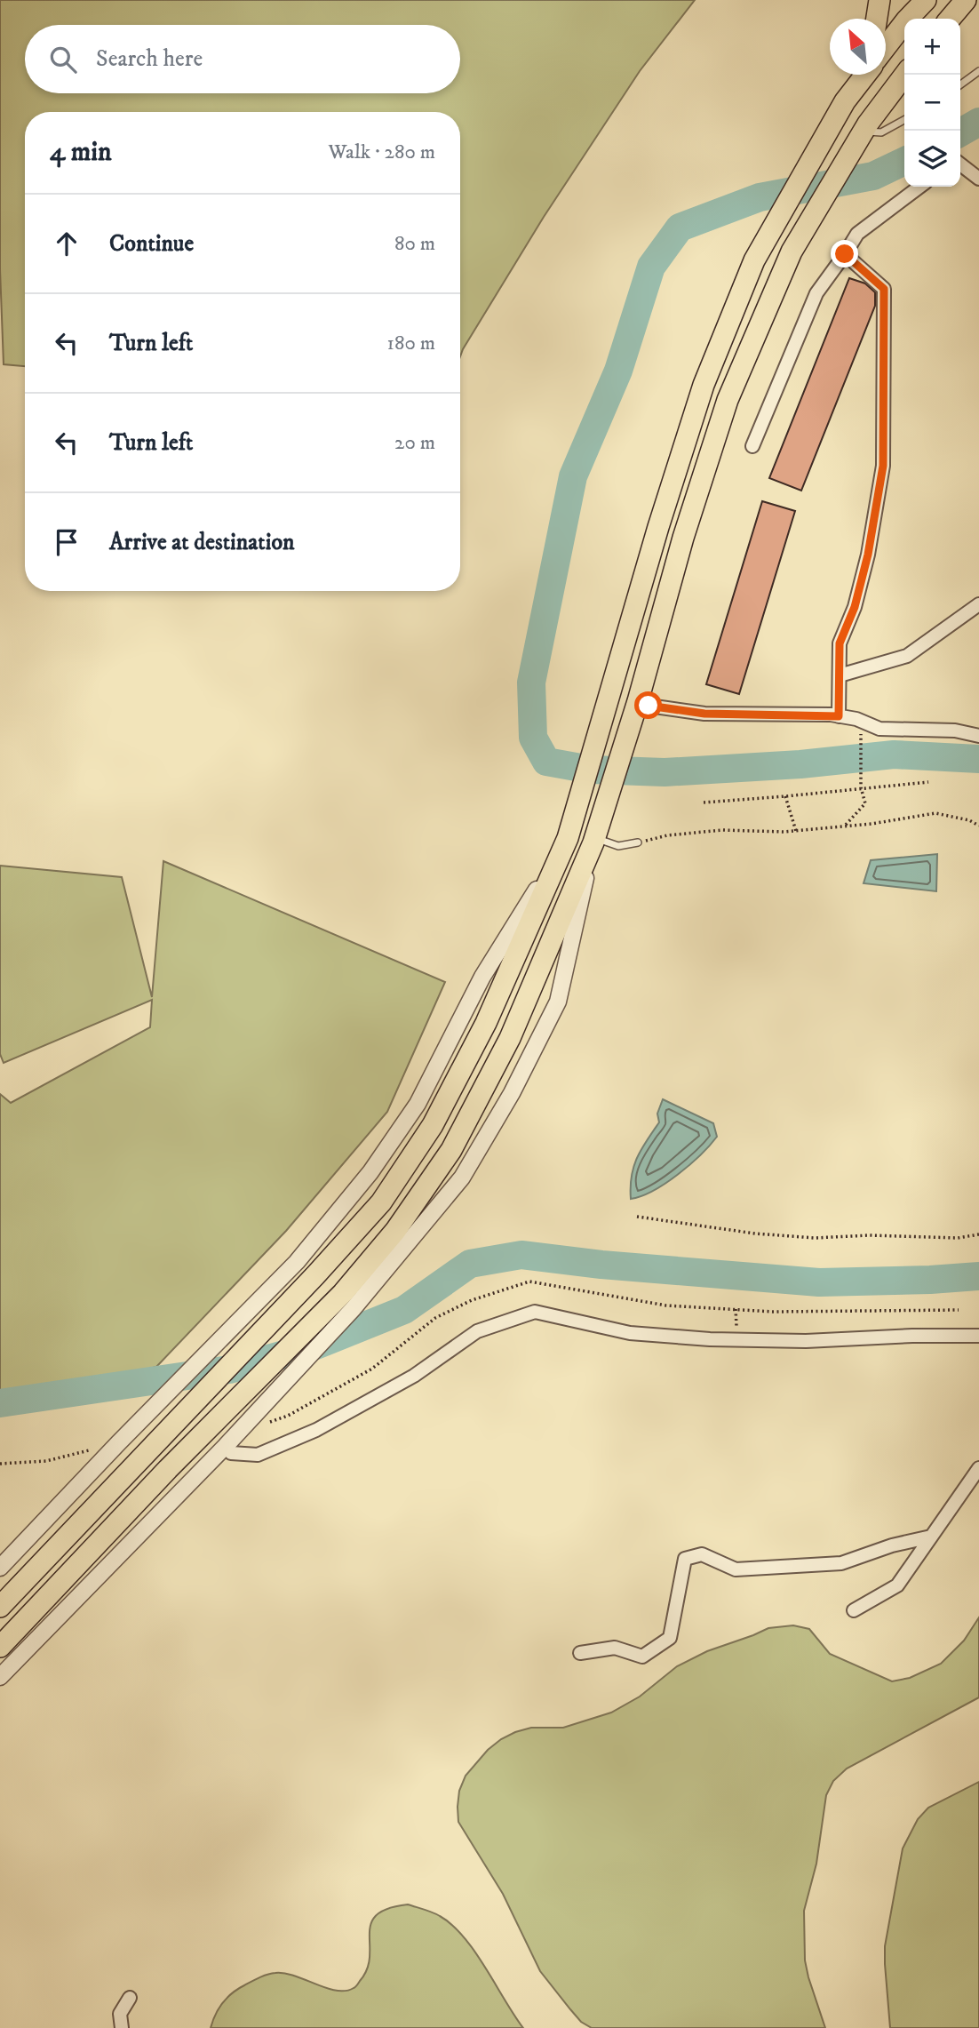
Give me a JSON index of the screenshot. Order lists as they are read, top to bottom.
{
  "north": "top left",
  "page": {
    "map_buttons": ["+", "−"],
    "search": "Search here",
    "heading": ["4 min", "Walk · 280 m"],
    "list": [
      ["Continue", "80 m"],
      ["Turn left", "180 m"],
      ["Turn left", "20 m"],
      "Arrive at destination"
    ]
  }
}
